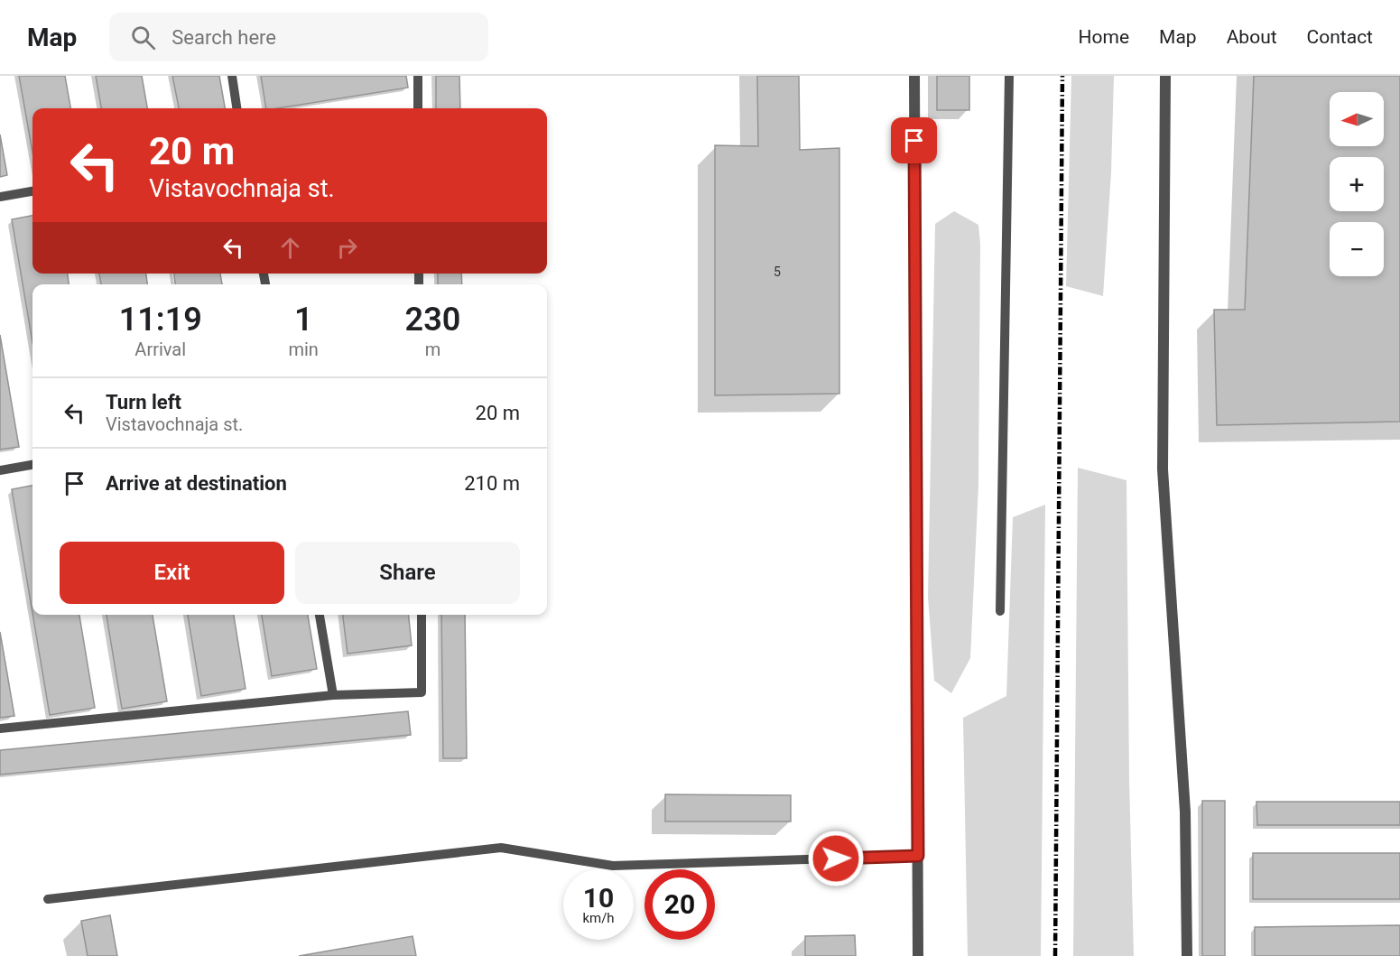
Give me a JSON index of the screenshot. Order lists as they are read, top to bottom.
{
  "house_numbers": ["5"],
  "north": "left",
  "page": {
    "header": "Map",
    "search": "Search here",
    "nav": [
      "Home",
      "Map",
      "About",
      "Contact"
    ],
    "map_buttons": ["+", "−"],
    "turn": ["20 m", "Vistavochnaja st."],
    "eta": [
      "11:19",
      "Arrival",
      "1",
      "min",
      "230",
      "m"
    ],
    "list": [
      {
        "name": "Turn left",
        "note": "Vistavochnaja st.",
        "value": "20 m"
      },
      {
        "name": "Arrive at destination",
        "value": "210 m"
      }
    ],
    "buttons": ["Exit", "Share"],
    "speed": "10 km/h",
    "limit": "20"
  }
}
